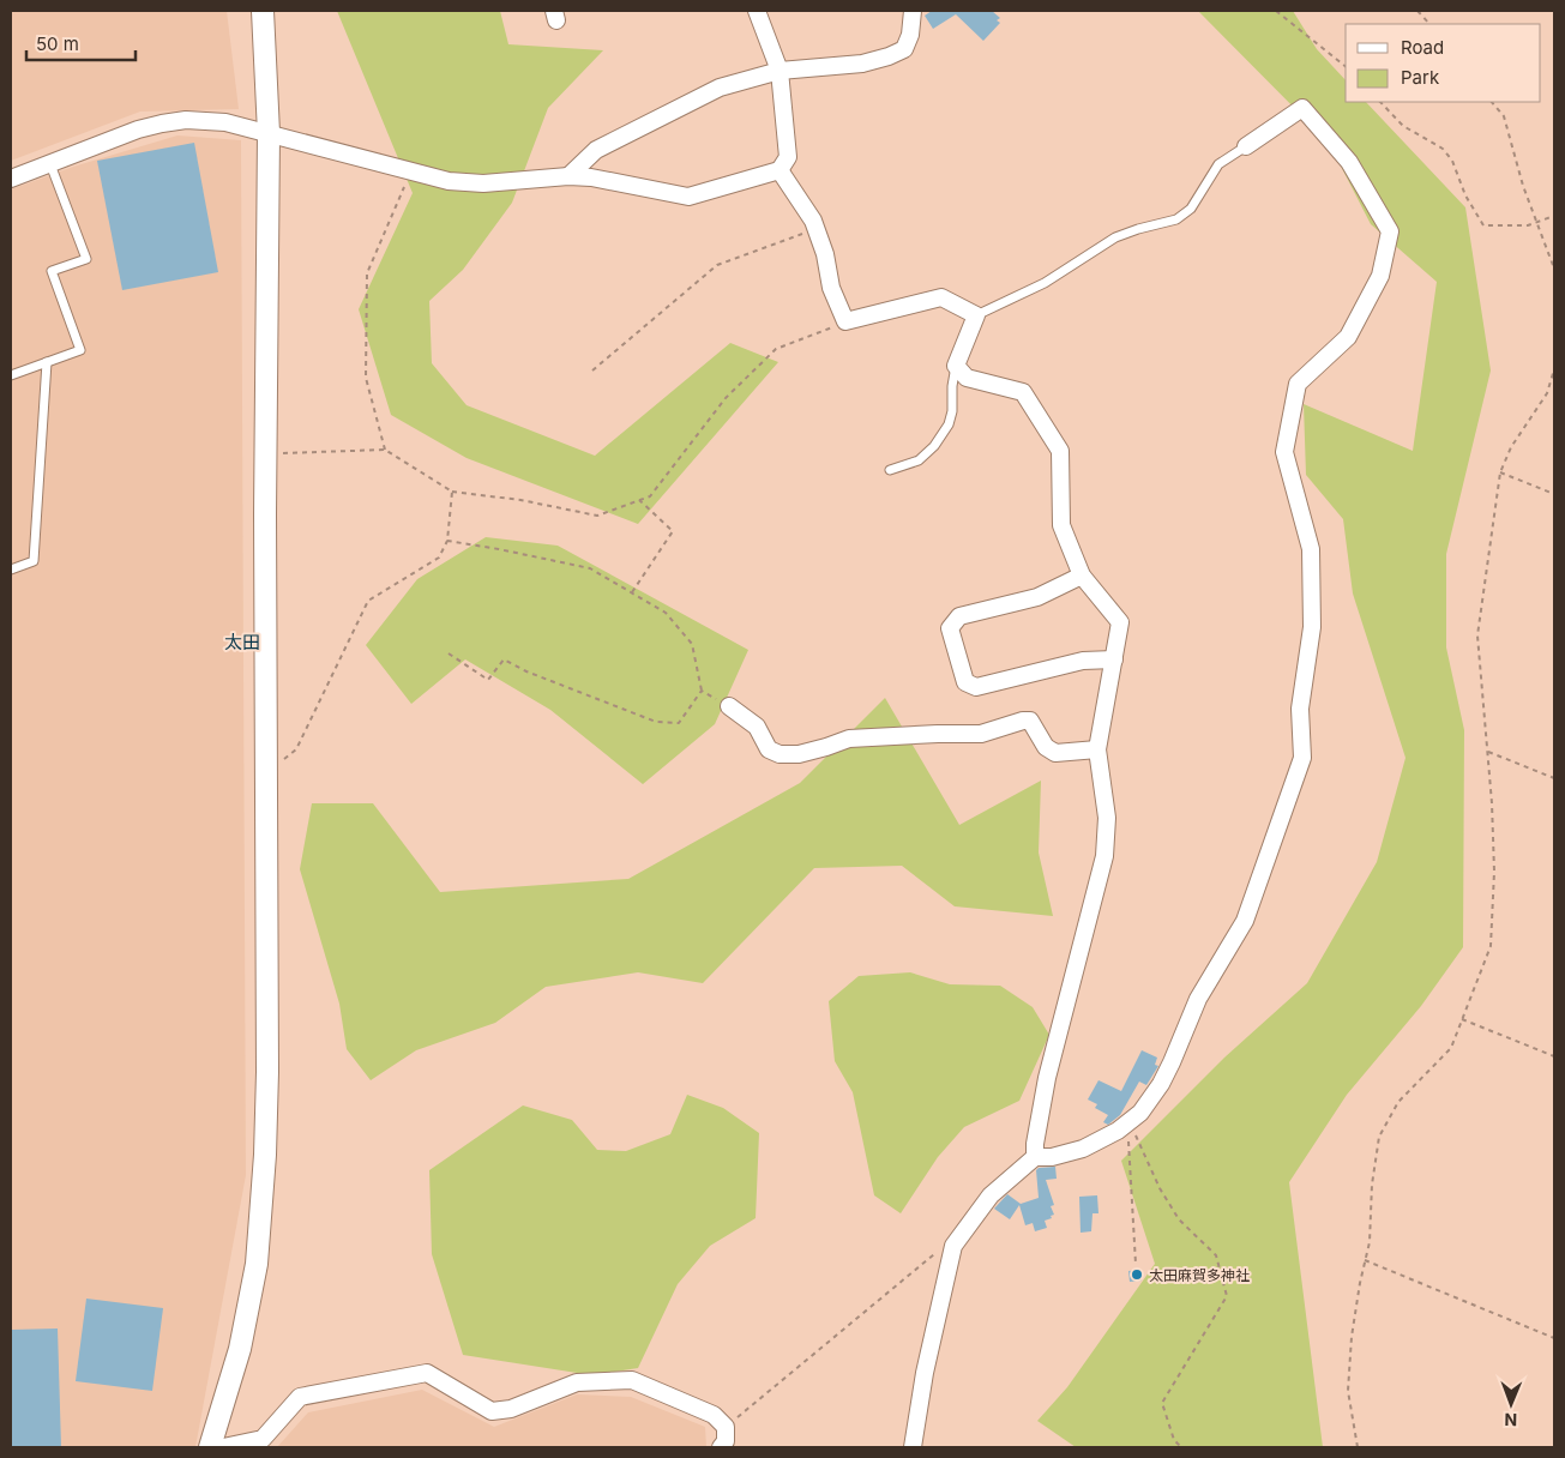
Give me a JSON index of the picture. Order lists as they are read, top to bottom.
{
  "districts": ["太田"],
  "places": ["太田麻賀多神社"],
  "legend": ["Road", "Park"],
  "scale_bar": "50 m",
  "north": "bottom"
}
